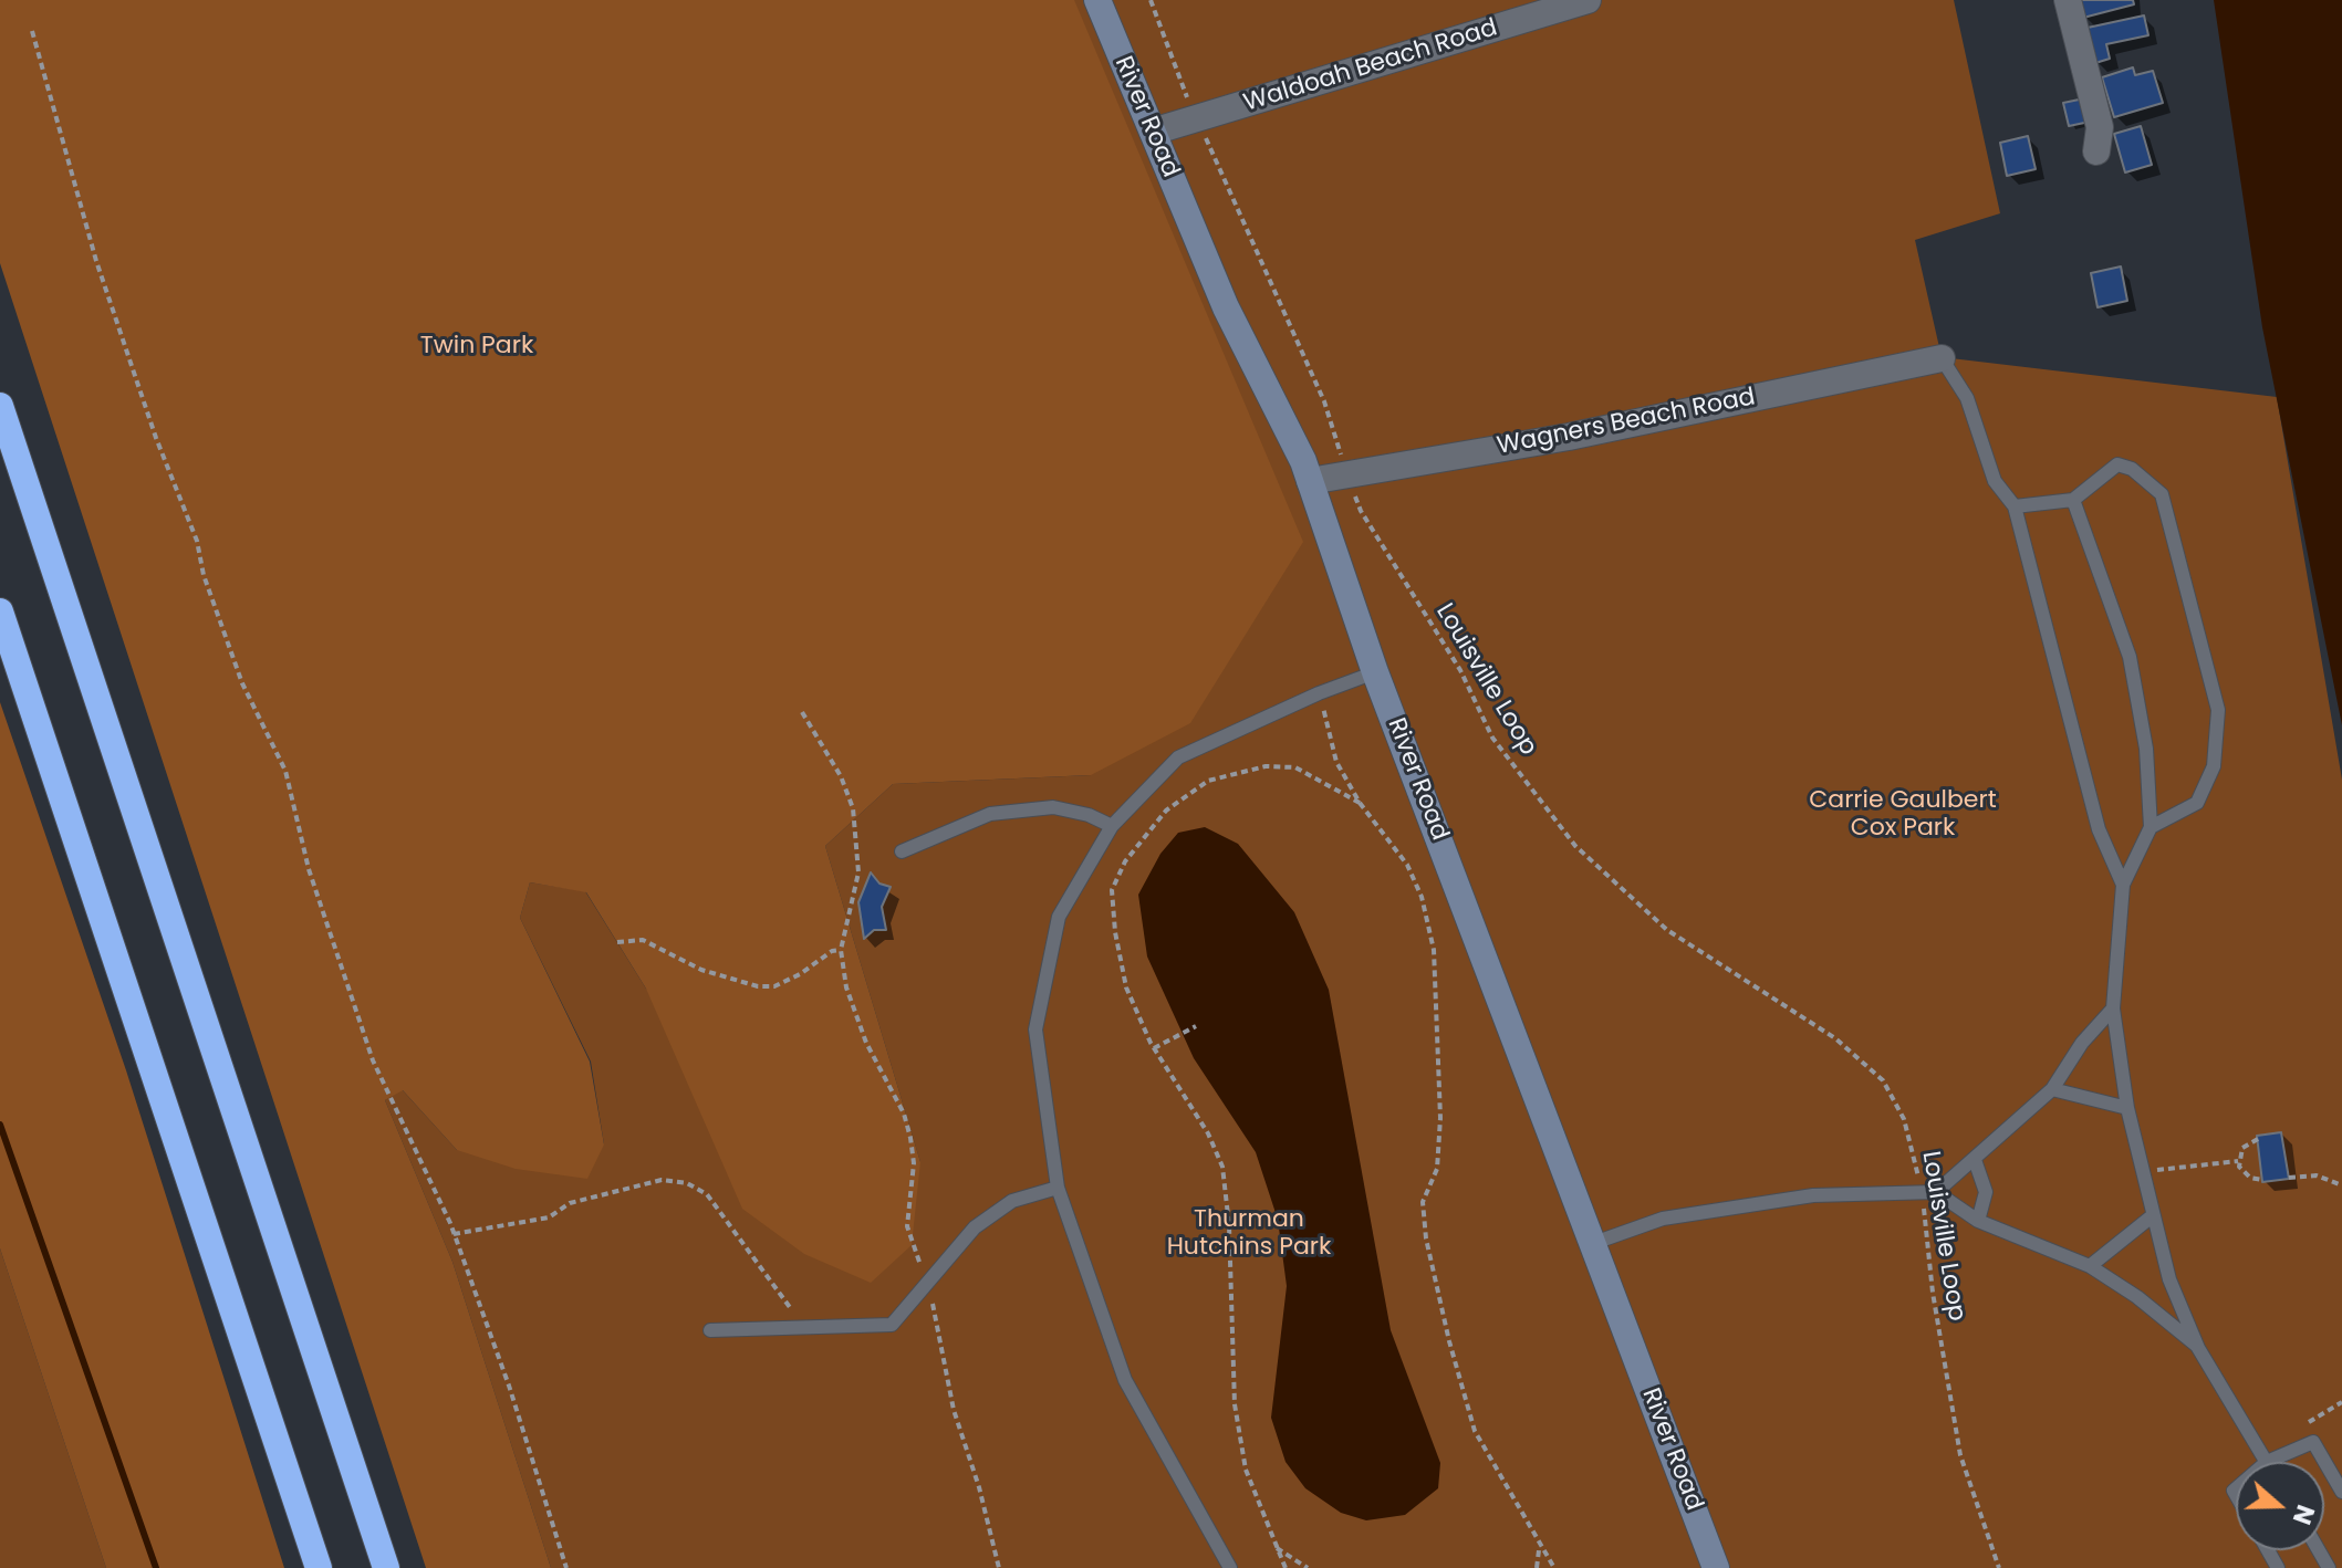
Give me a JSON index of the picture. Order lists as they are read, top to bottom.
{
  "streets": {
    "street": ["Waldoah Beach Road", "River Road", "Wagners Beach Road"],
    "path": ["Louisville Loop"]
  },
  "crossings": [
    ["Waldoah Beach Road", "River Road"],
    ["Waldoah Beach Road", "Louisville Loop"],
    ["River Road", "Wagners Beach Road"],
    ["Wagners Beach Road", "Louisville Loop"]
  ],
  "parks": ["Twin Park", "Carrie Gaulbert Cox Park", "Thurman Hutchins Park"],
  "north": "right"
}
